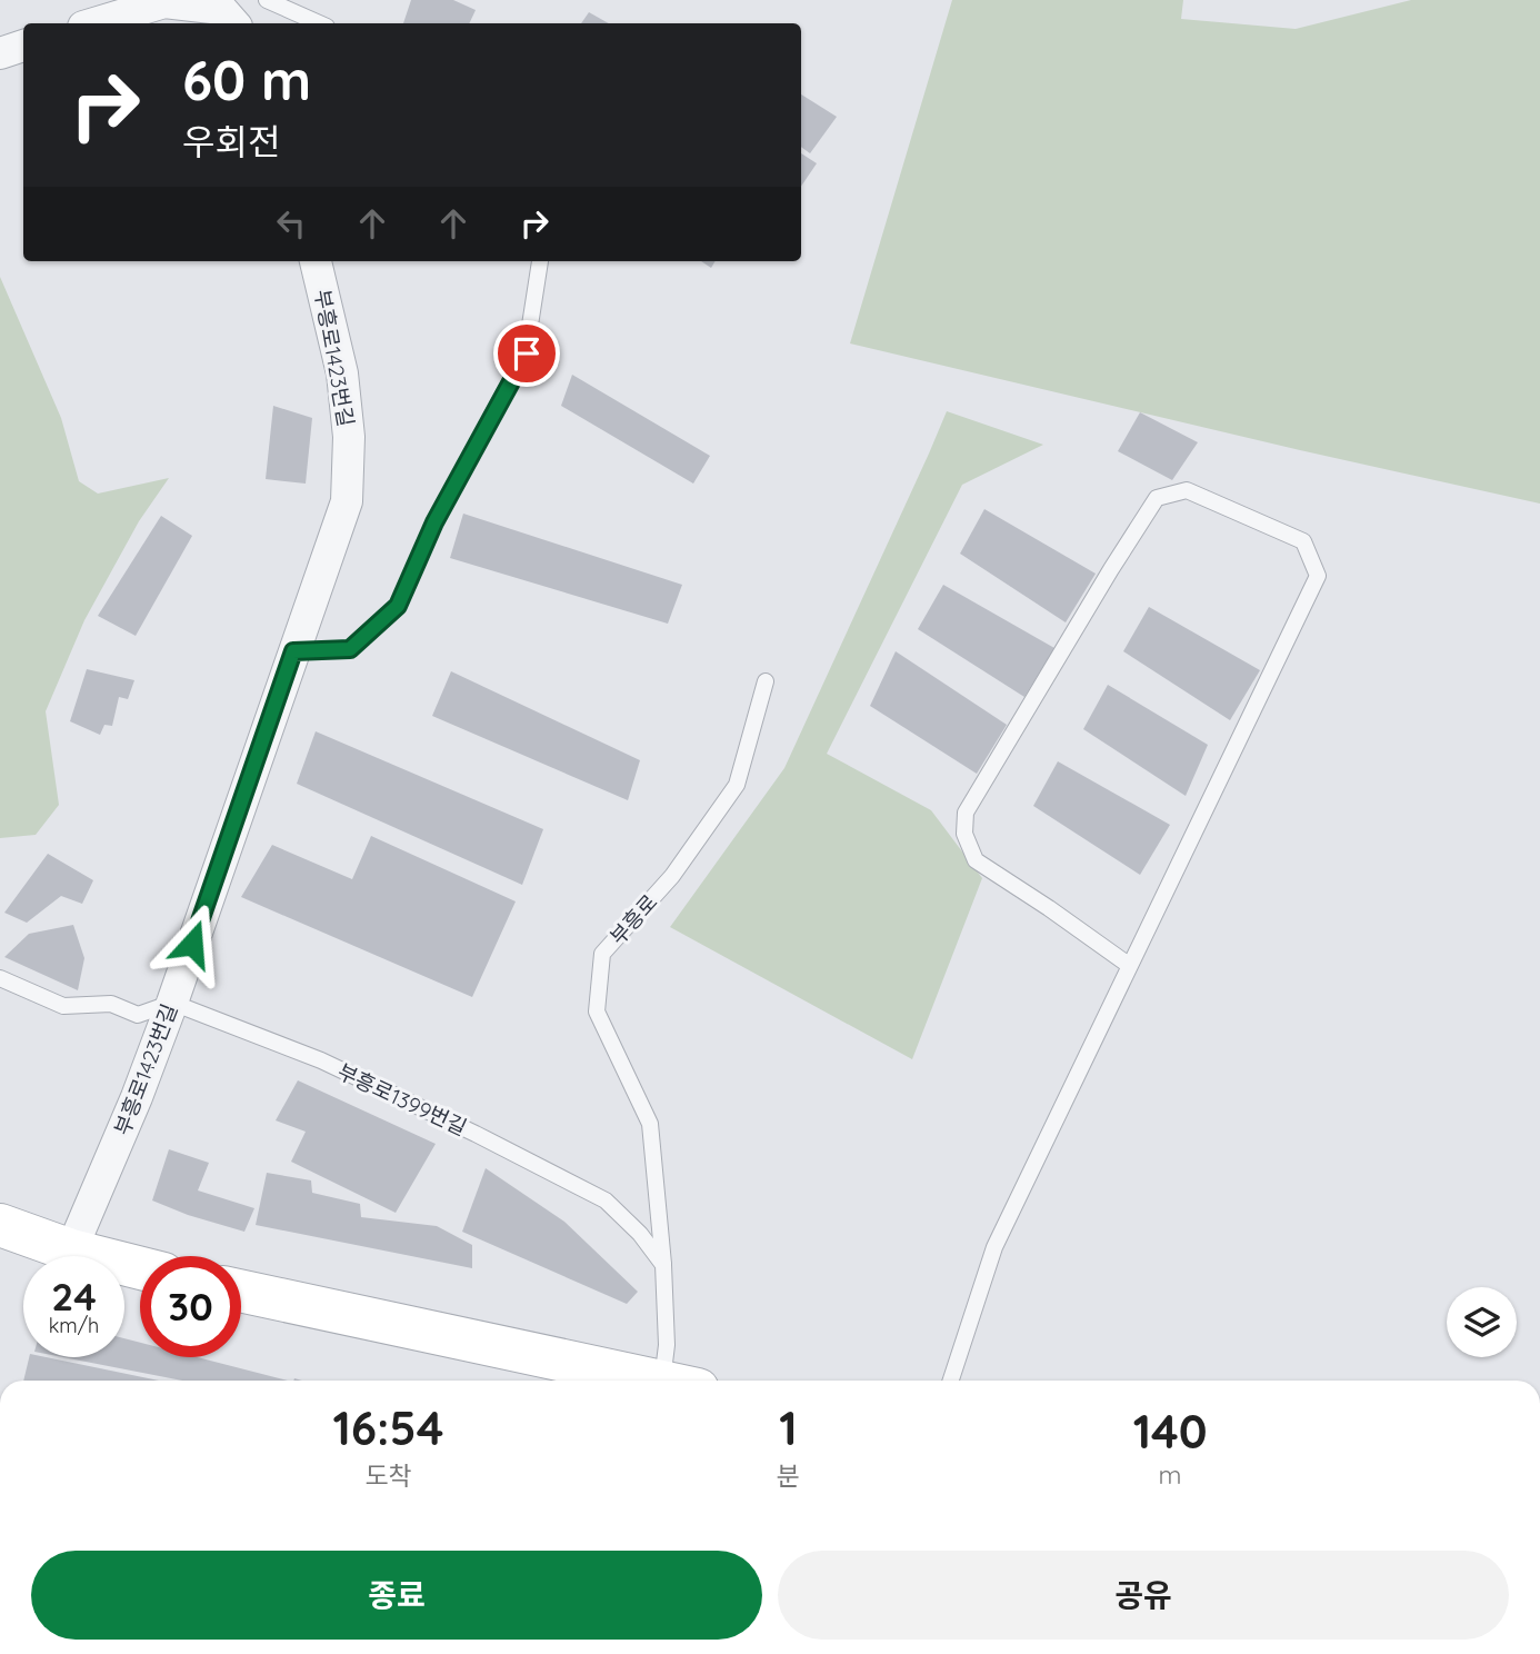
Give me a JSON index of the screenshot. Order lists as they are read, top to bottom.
{
  "streets": {
    "street": ["부흥로1423번길"],
    "lane": ["부흥로", "부흥로1399번길"]
  },
  "crossings": [
    ["부흥로1423번길", "부흥로1399번길"],
    ["부흥로", "부흥로1399번길"]
  ],
  "page": {
    "turn": ["60 m", "우회전"],
    "speed": "24 km/h",
    "limit": "30",
    "eta": [
      "16:54",
      "도착",
      "1",
      "분",
      "140",
      "m"
    ],
    "buttons": ["종료", "공유"]
  }
}
